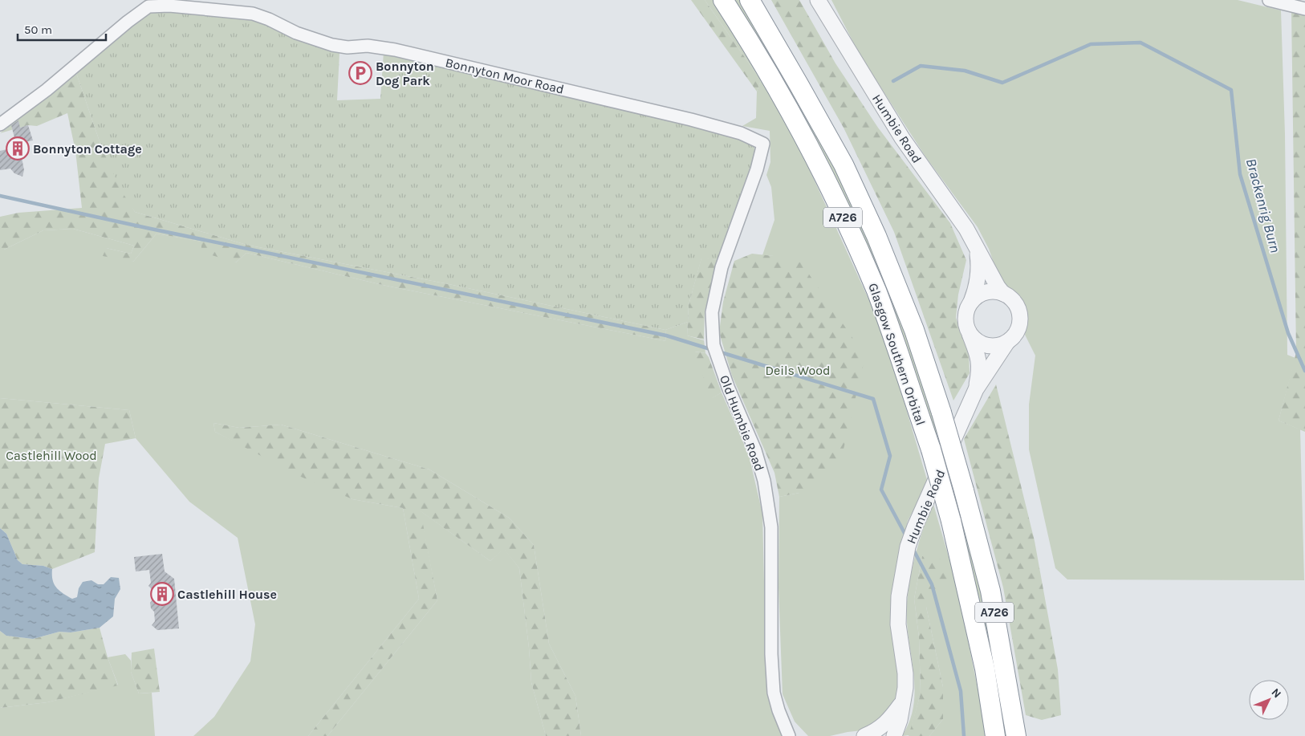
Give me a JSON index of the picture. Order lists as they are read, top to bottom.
{
  "streets": {
    "highway": ["A726", "Glasgow Southern Orbital"],
    "street": ["Bonnyton Moor Road", "Humbie Road", "Old Humbie Road"]
  },
  "crossings": [
    ["Bonnyton Moor Road", "Old Humbie Road"]
  ],
  "water": ["Brackenrig Burn"],
  "parks": ["Deils Wood", "Castlehill Wood"],
  "places": {
    "parking": ["Bonnyton Dog Park"],
    "building": ["Bonnyton Cottage", "Castlehill House"]
  },
  "scale_bar": "50 m",
  "north": "top right"
}
